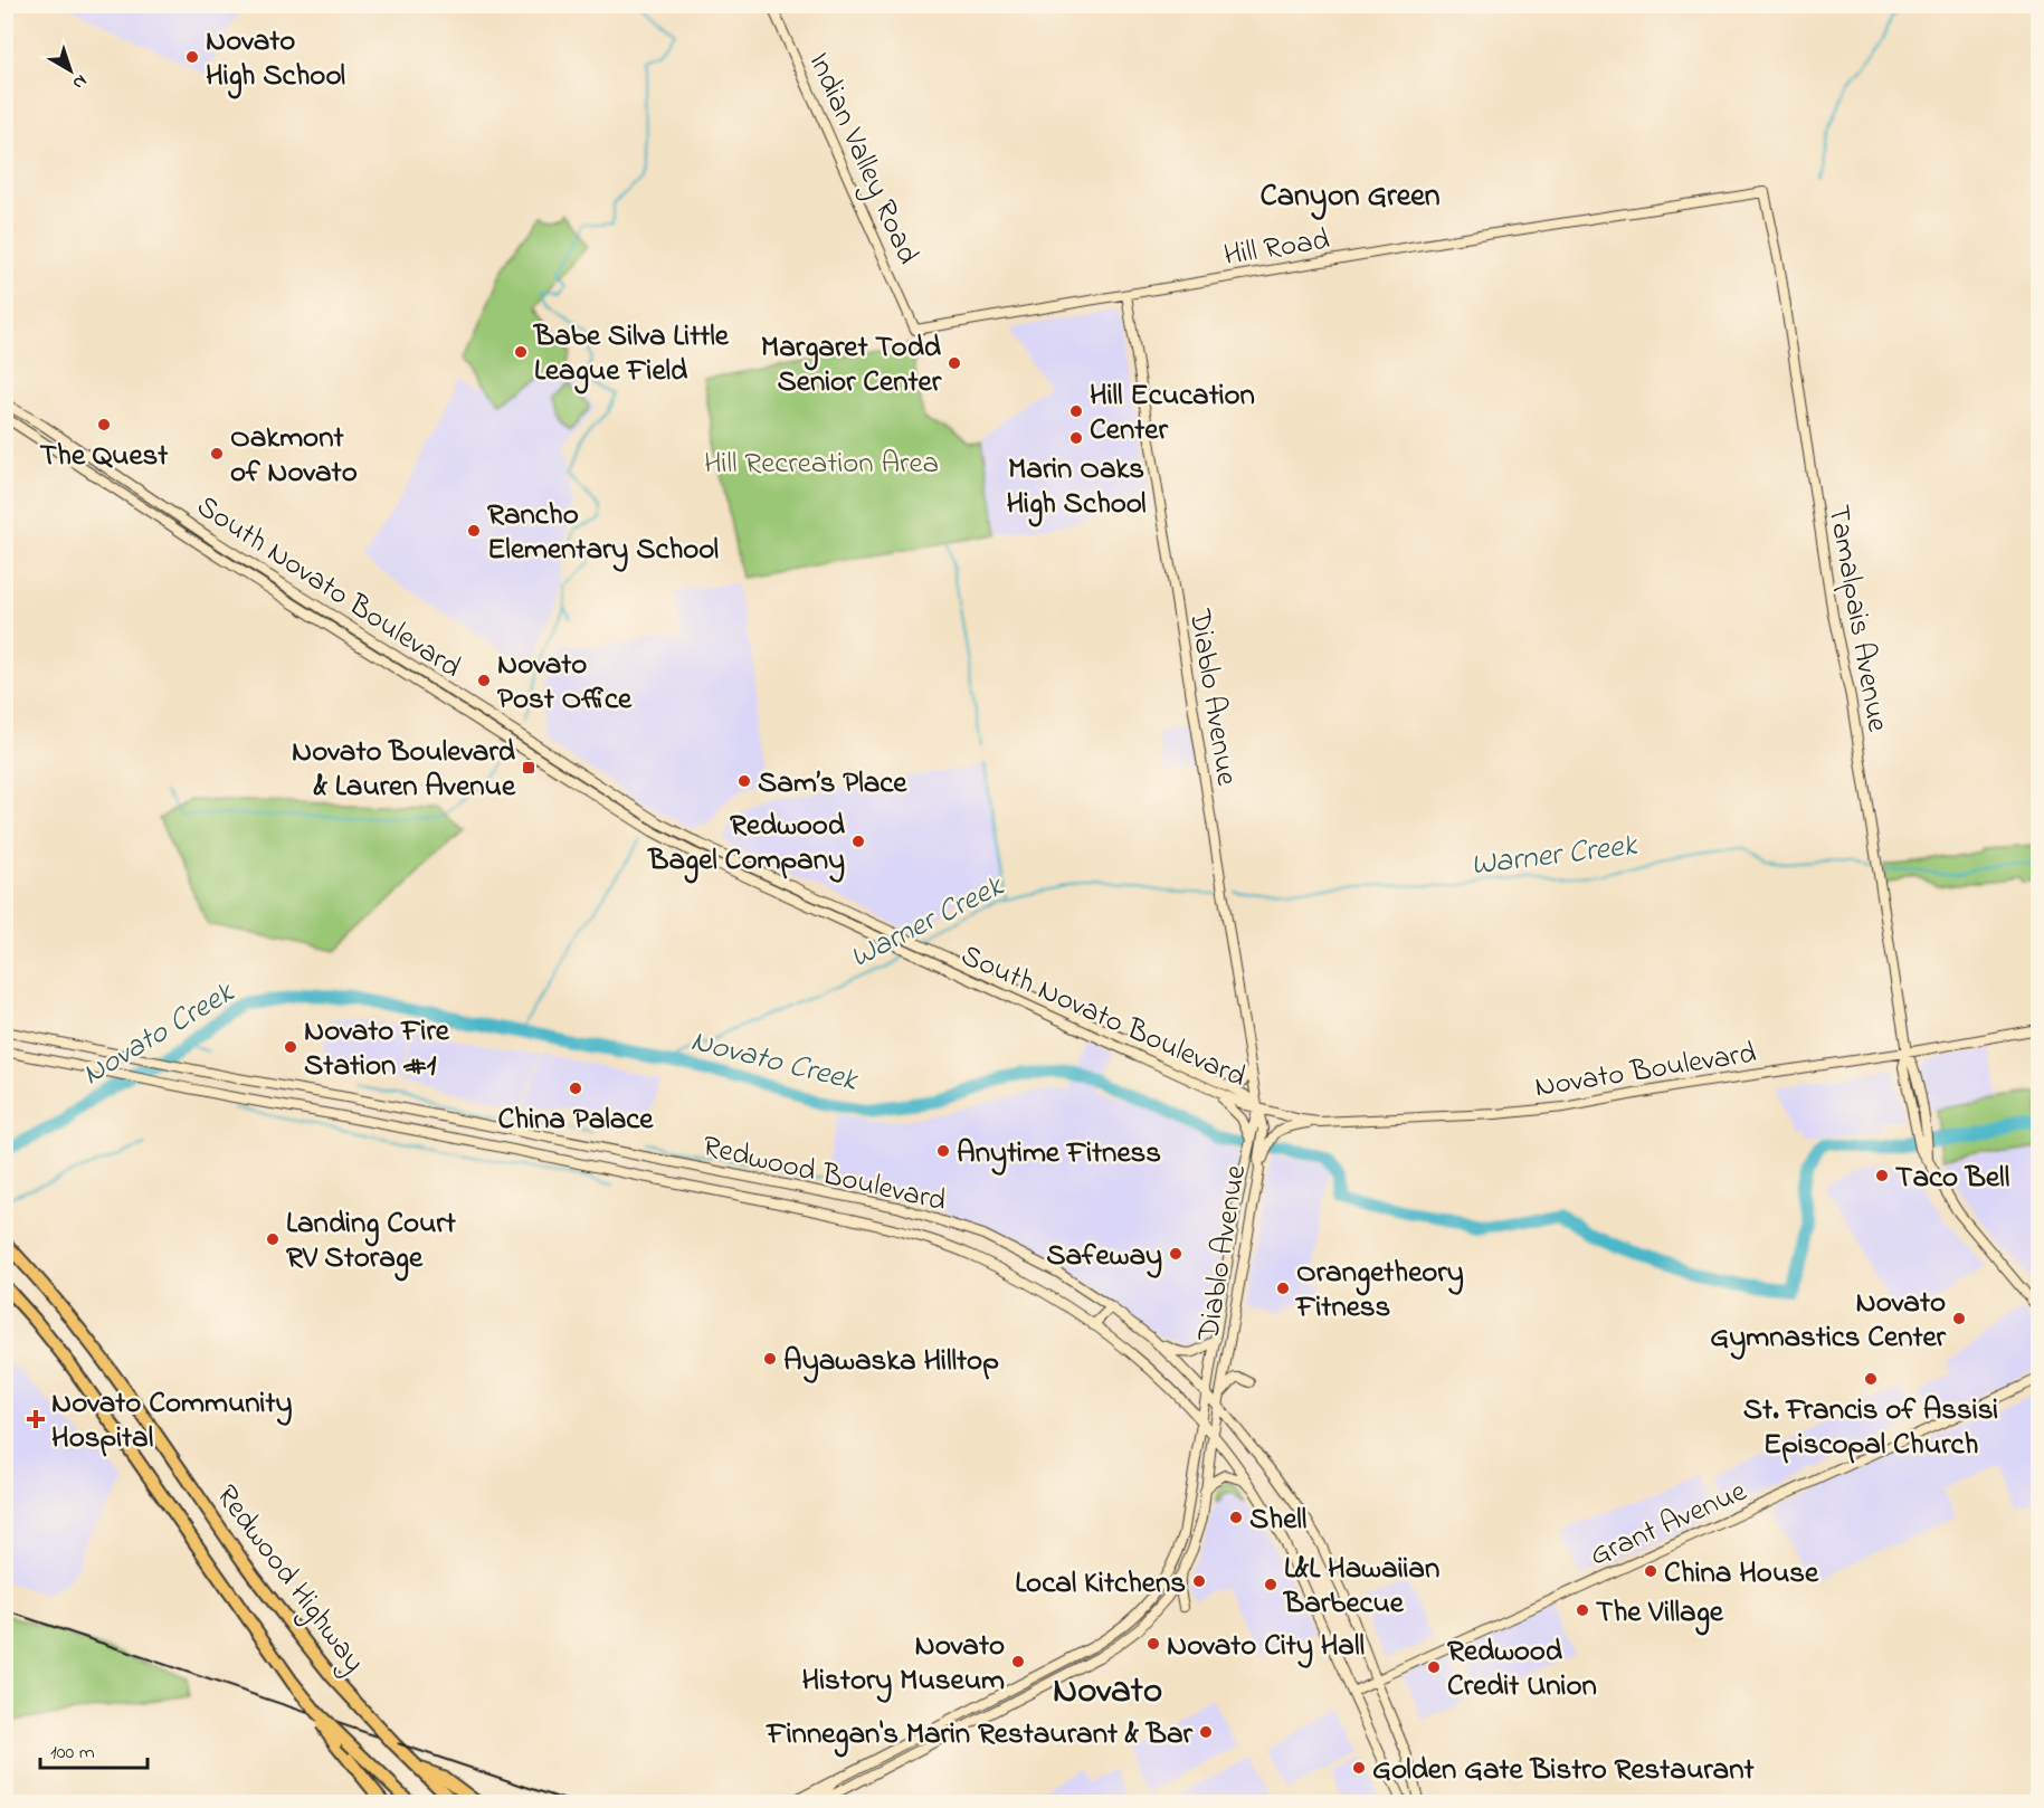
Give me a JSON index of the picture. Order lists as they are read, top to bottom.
{
  "streets": {
    "highway": ["Redwood Highway"],
    "main road": [
      "Indian Valley Road",
      "Hill Road",
      "South Novato Boulevard",
      "Tamalpais Avenue",
      "Diablo Avenue",
      "Novato Boulevard",
      "Redwood Boulevard",
      "Grant Avenue"
    ]
  },
  "crossings": [
    ["Indian Valley Road", "Hill Road"],
    ["Hill Road", "Tamalpais Avenue"],
    ["Hill Road", "Diablo Avenue"],
    ["South Novato Boulevard", "Diablo Avenue"],
    ["South Novato Boulevard", "Novato Boulevard"],
    ["Tamalpais Avenue", "Novato Boulevard"],
    ["Diablo Avenue", "Novato Boulevard"],
    ["Diablo Avenue", "Redwood Boulevard"],
    ["Redwood Boulevard", "Grant Avenue"]
  ],
  "districts": ["Canyon Green", "Novato"],
  "water": ["Warner Creek", "Novato Creek"],
  "parks": ["Hill Recreation Area"],
  "places": {
    "other": [
      "Novato High School",
      "Babe Silva Little League Field",
      "Margaret Todd Senior Center",
      "Hill Ecucation Center",
      "The Quest",
      "Marin Oaks High School",
      "Oakmont of Novato",
      "Rancho Elementary School",
      "Novato Post Office",
      "Sam’s Place",
      "Redwood Bagel Company",
      "Novato Fire Station #1",
      "China Palace",
      "Anytime Fitness",
      "Taco Bell",
      "Landing Court RV Storage",
      "Safeway",
      "Orangetheory Fitness",
      "Novato Gymnastics Center",
      "Ayawaska Hilltop",
      "St. Francis of Assisi Episcopal Church",
      "Shell",
      "China House",
      "Local Kitchens",
      "L&L Hawaiian Barbecue",
      "The Village",
      "Novato City Hall",
      "Novato History Museum",
      "Redwood Credit Union",
      "Finnegan's Marin Restaurant & Bar",
      "Golden Gate Bistro Restaurant"
    ],
    "transit": ["Novato Boulevard & Lauren Avenue"],
    "health": ["Novato Community Hospital"]
  },
  "scale_bar": "100 m",
  "north": "bottom right"
}
